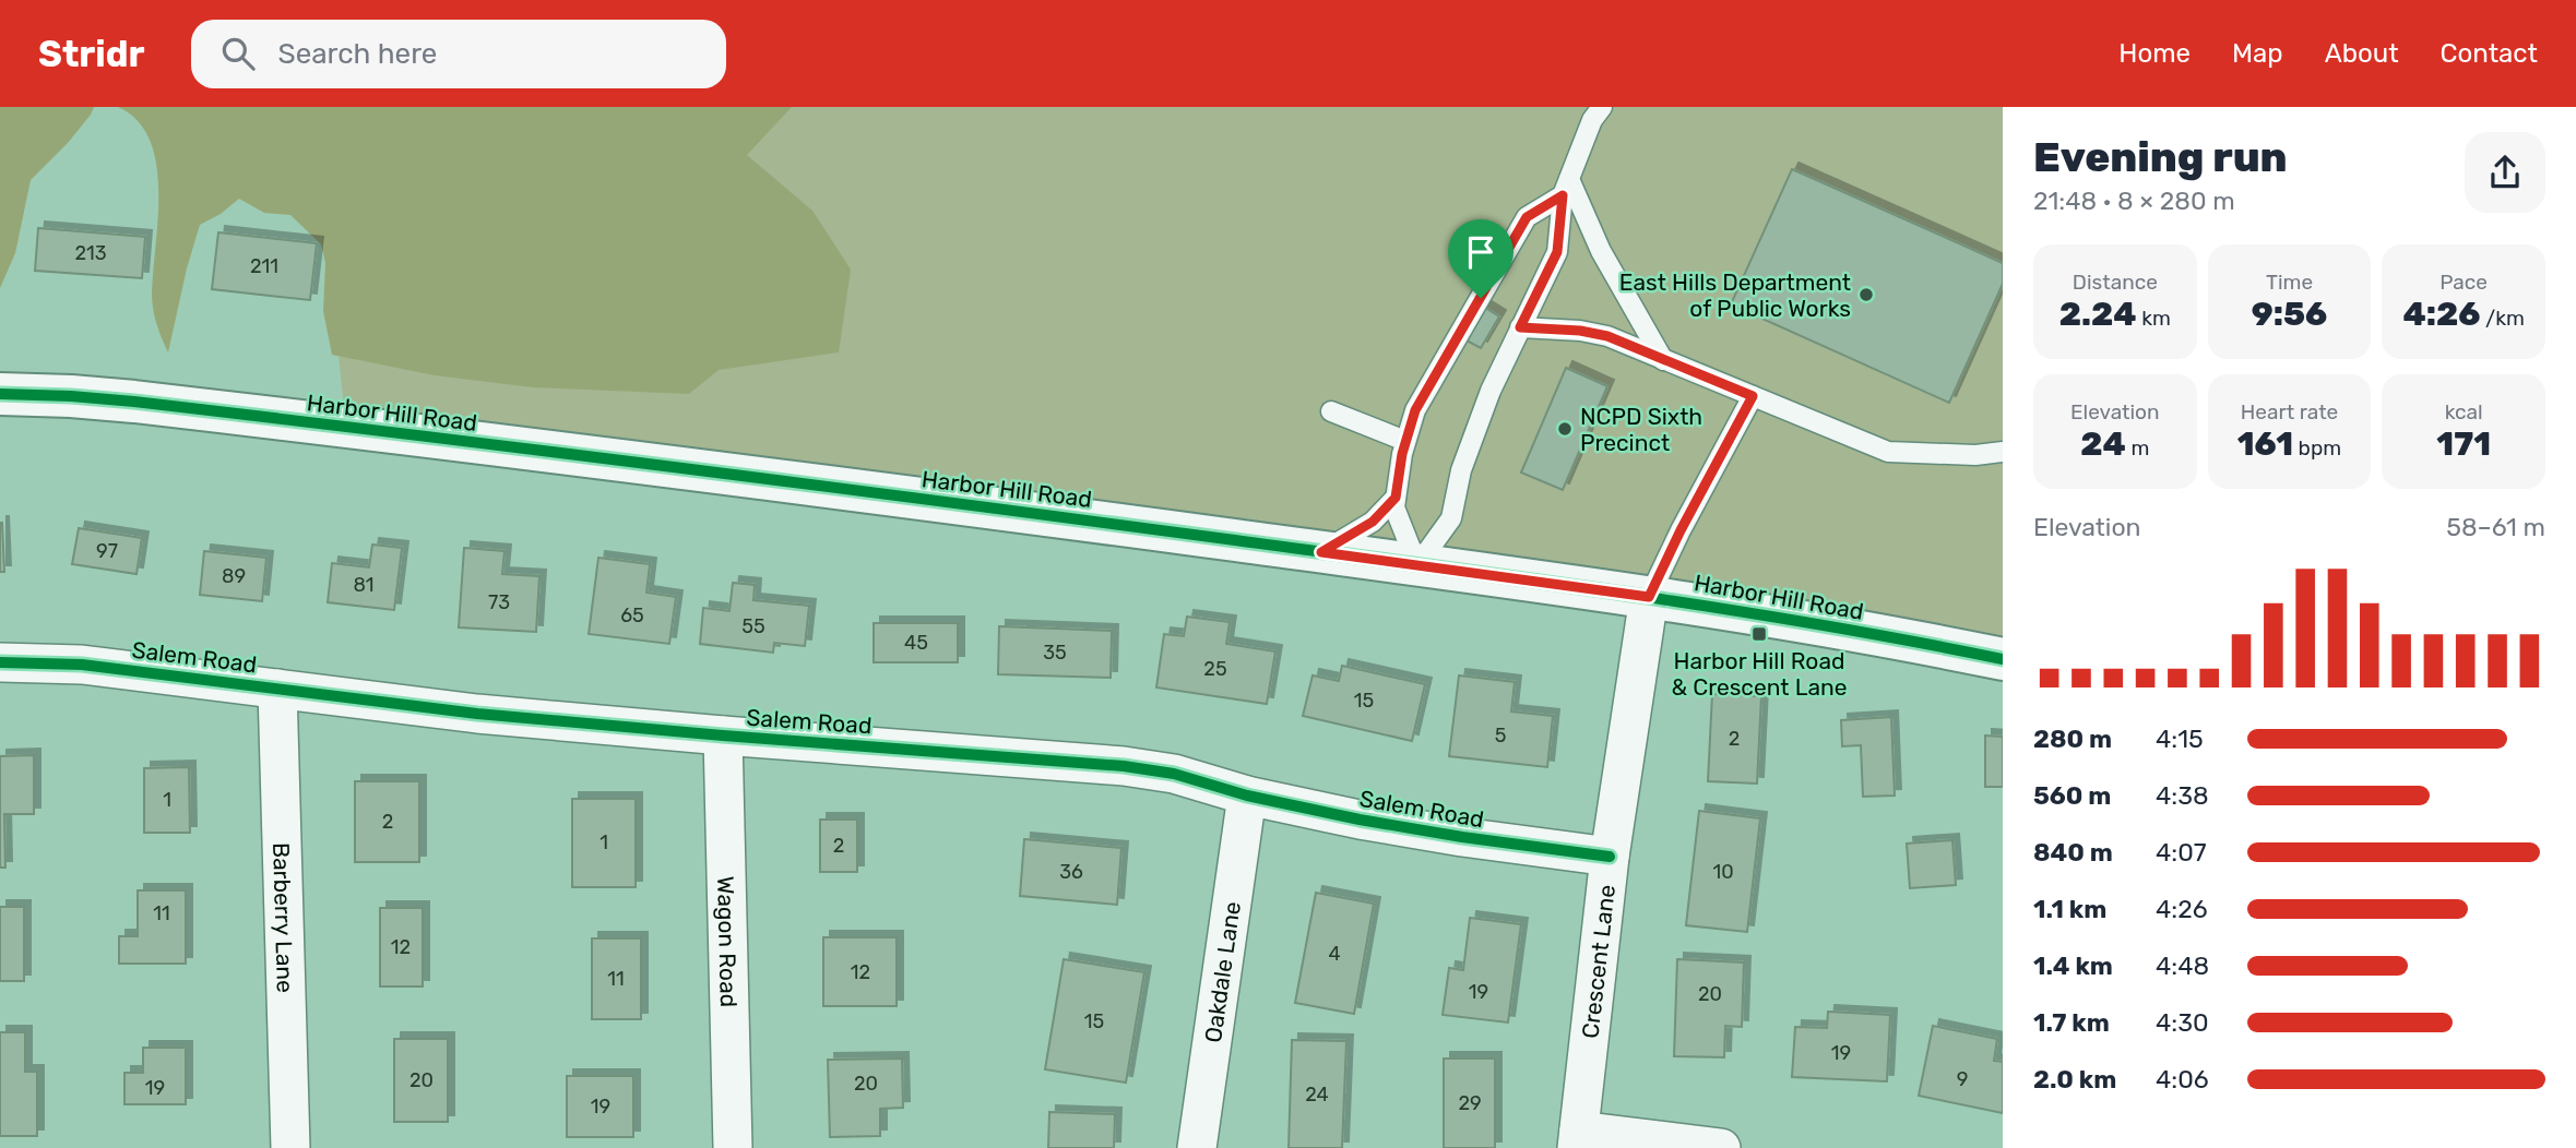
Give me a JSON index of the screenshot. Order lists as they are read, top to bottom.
{
  "streets": {
    "street": [
      "Harbor Hill Road",
      "Salem Road",
      "Barberry Lane",
      "Wagon Road",
      "Crescent Lane",
      "Oakdale Lane"
    ]
  },
  "crossings": [
    ["Harbor Hill Road", "Crescent Lane"],
    ["Salem Road", "Barberry Lane"],
    ["Salem Road", "Wagon Road"],
    ["Salem Road", "Crescent Lane"],
    ["Salem Road", "Oakdale Lane"]
  ],
  "places": {
    "other": ["East Hills Department of Public Works", "NCPD Sixth Precinct"],
    "transit": ["Harbor Hill Road & Crescent Lane"]
  },
  "house_numbers": [
    "213",
    "211",
    "97",
    "89",
    "81",
    "73",
    "65",
    "55",
    "45",
    "35",
    "25",
    "15",
    "5",
    "2",
    "1",
    "2",
    "1",
    "2",
    "36",
    "10",
    "11",
    "12",
    "4",
    "12",
    "11",
    "19",
    "20",
    "15",
    "19",
    "9",
    "20",
    "20",
    "19",
    "24",
    "29",
    "19"
  ],
  "page": {
    "header": "Stridr",
    "search": "Search here",
    "nav": [
      "Home",
      "Map",
      "About",
      "Contact"
    ],
    "heading": ["Evening run", "21:48 · 8 × 280 m"],
    "stats": [
      ["Distance", "2.24 km"],
      ["Time", "9:56"],
      ["Pace", "4:26 /km"],
      ["Elevation", "24 m"],
      ["Heart rate", "161 bpm"],
      ["kcal", "171"]
    ],
    "chart": ["Elevation", "58–61 m"],
    "list": [
      {
        "name": "280 m",
        "note": "4:15"
      },
      {
        "name": "560 m",
        "note": "4:38"
      },
      {
        "name": "840 m",
        "note": "4:07"
      },
      {
        "name": "1.1 km",
        "note": "4:26"
      },
      {
        "name": "1.4 km",
        "note": "4:48"
      },
      {
        "name": "1.7 km",
        "note": "4:30"
      },
      {
        "name": "2.0 km",
        "note": "4:06"
      }
    ]
  }
}
